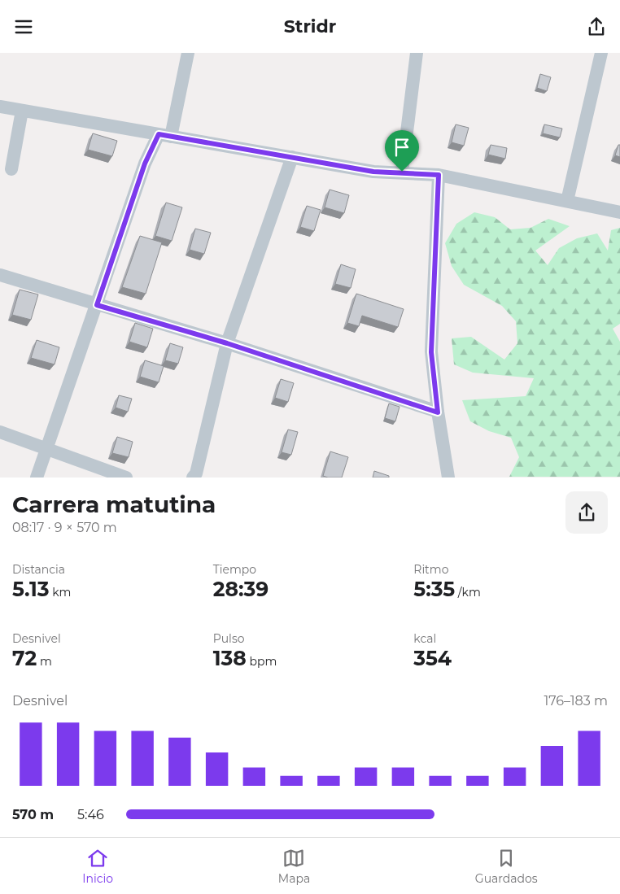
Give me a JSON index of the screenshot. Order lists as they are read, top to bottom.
{
  "page": {
    "header": "Stridr",
    "heading": ["Carrera matutina", "08:17 · 9 × 570 m"],
    "stats": [
      ["Distancia", "5.13 km"],
      ["Tiempo", "28:39"],
      ["Ritmo", "5:35 /km"],
      ["Desnivel", "72 m"],
      ["Pulso", "138 bpm"],
      ["kcal", "354"]
    ],
    "chart": ["Desnivel", "176–183 m"],
    "list": [
      {
        "name": "570 m",
        "note": "5:46"
      }
    ],
    "tabs": ["Inicio", "Mapa", "Guardados"]
  }
}
